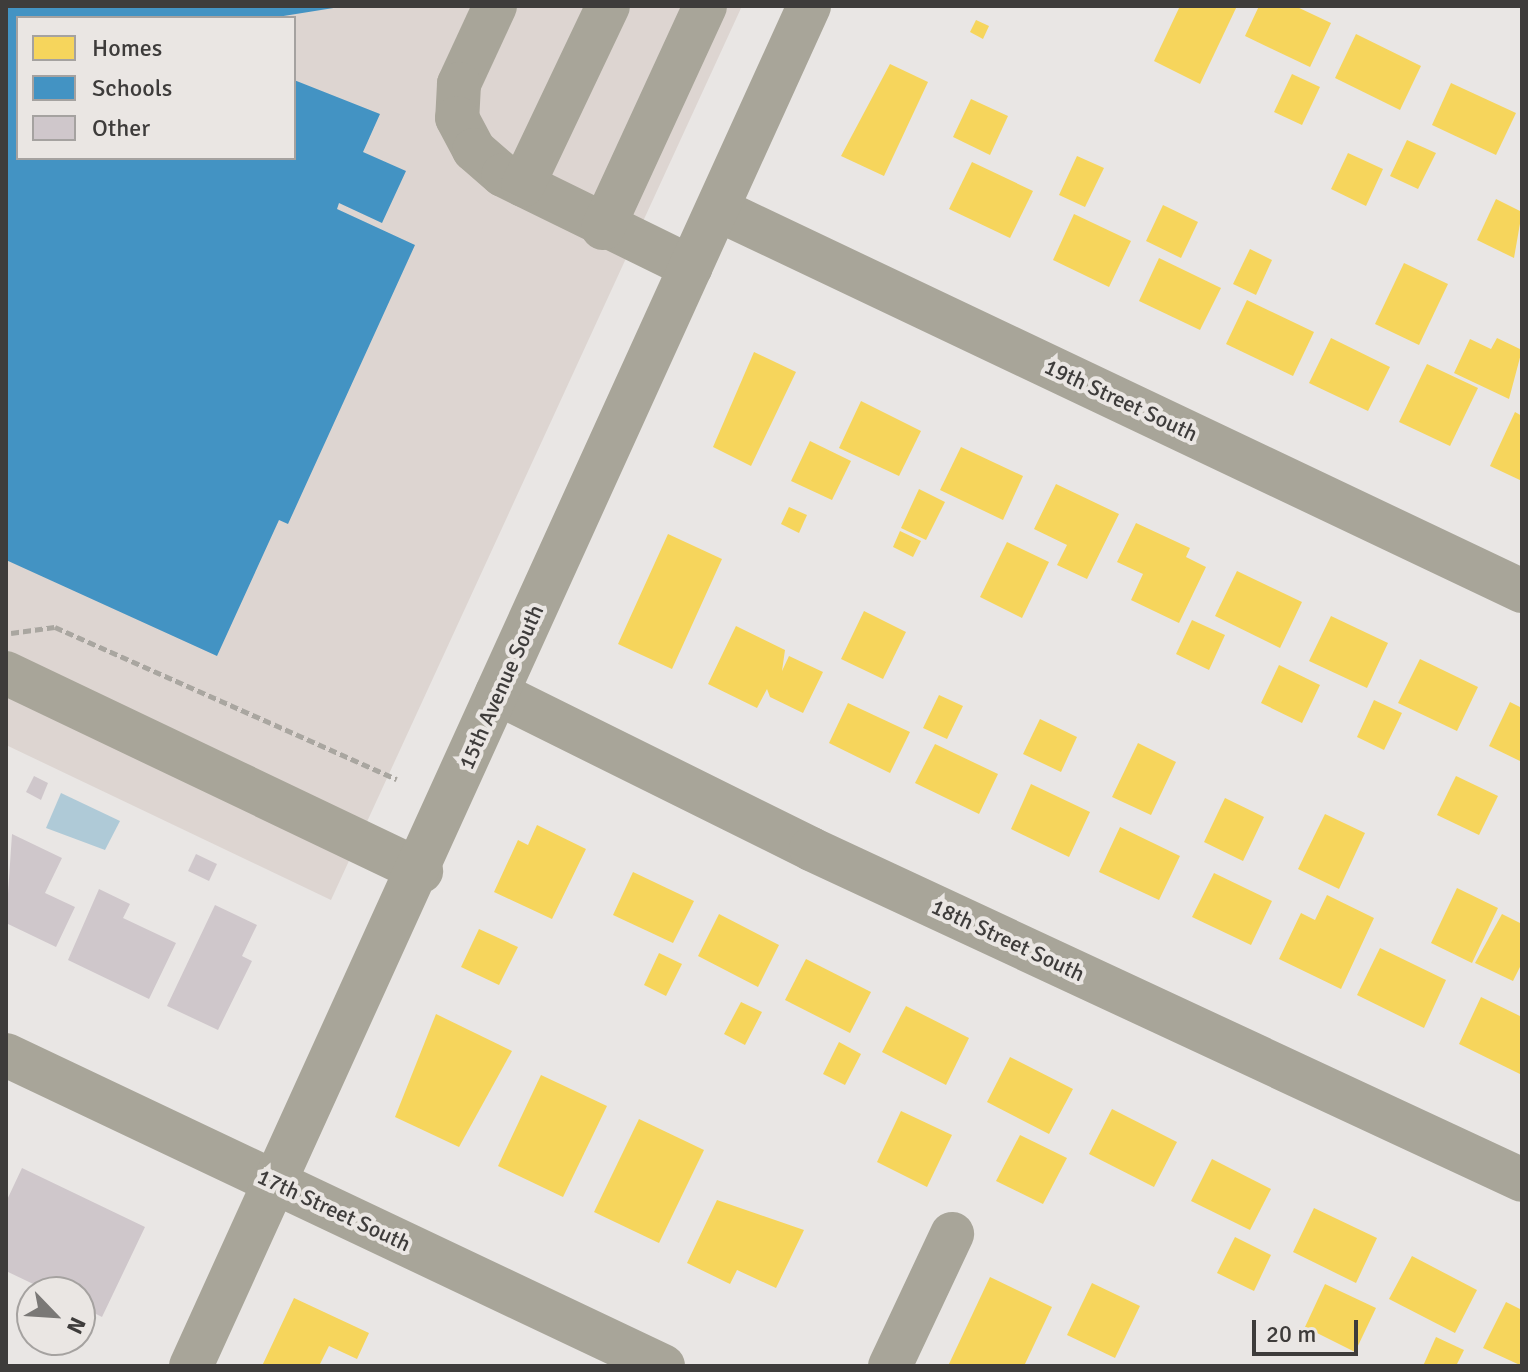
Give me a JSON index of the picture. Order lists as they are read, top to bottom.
{
  "streets": {
    "street": [
      "19th Street South",
      "15th Avenue South",
      "18th Street South",
      "17th Street South"
    ]
  },
  "crossings": [
    ["19th Street South", "15th Avenue South"],
    ["15th Avenue South", "18th Street South"],
    ["15th Avenue South", "17th Street South"]
  ],
  "legend": ["Homes", "Schools", "Other"],
  "scale_bar": "20 m",
  "north": "bottom right"
}
